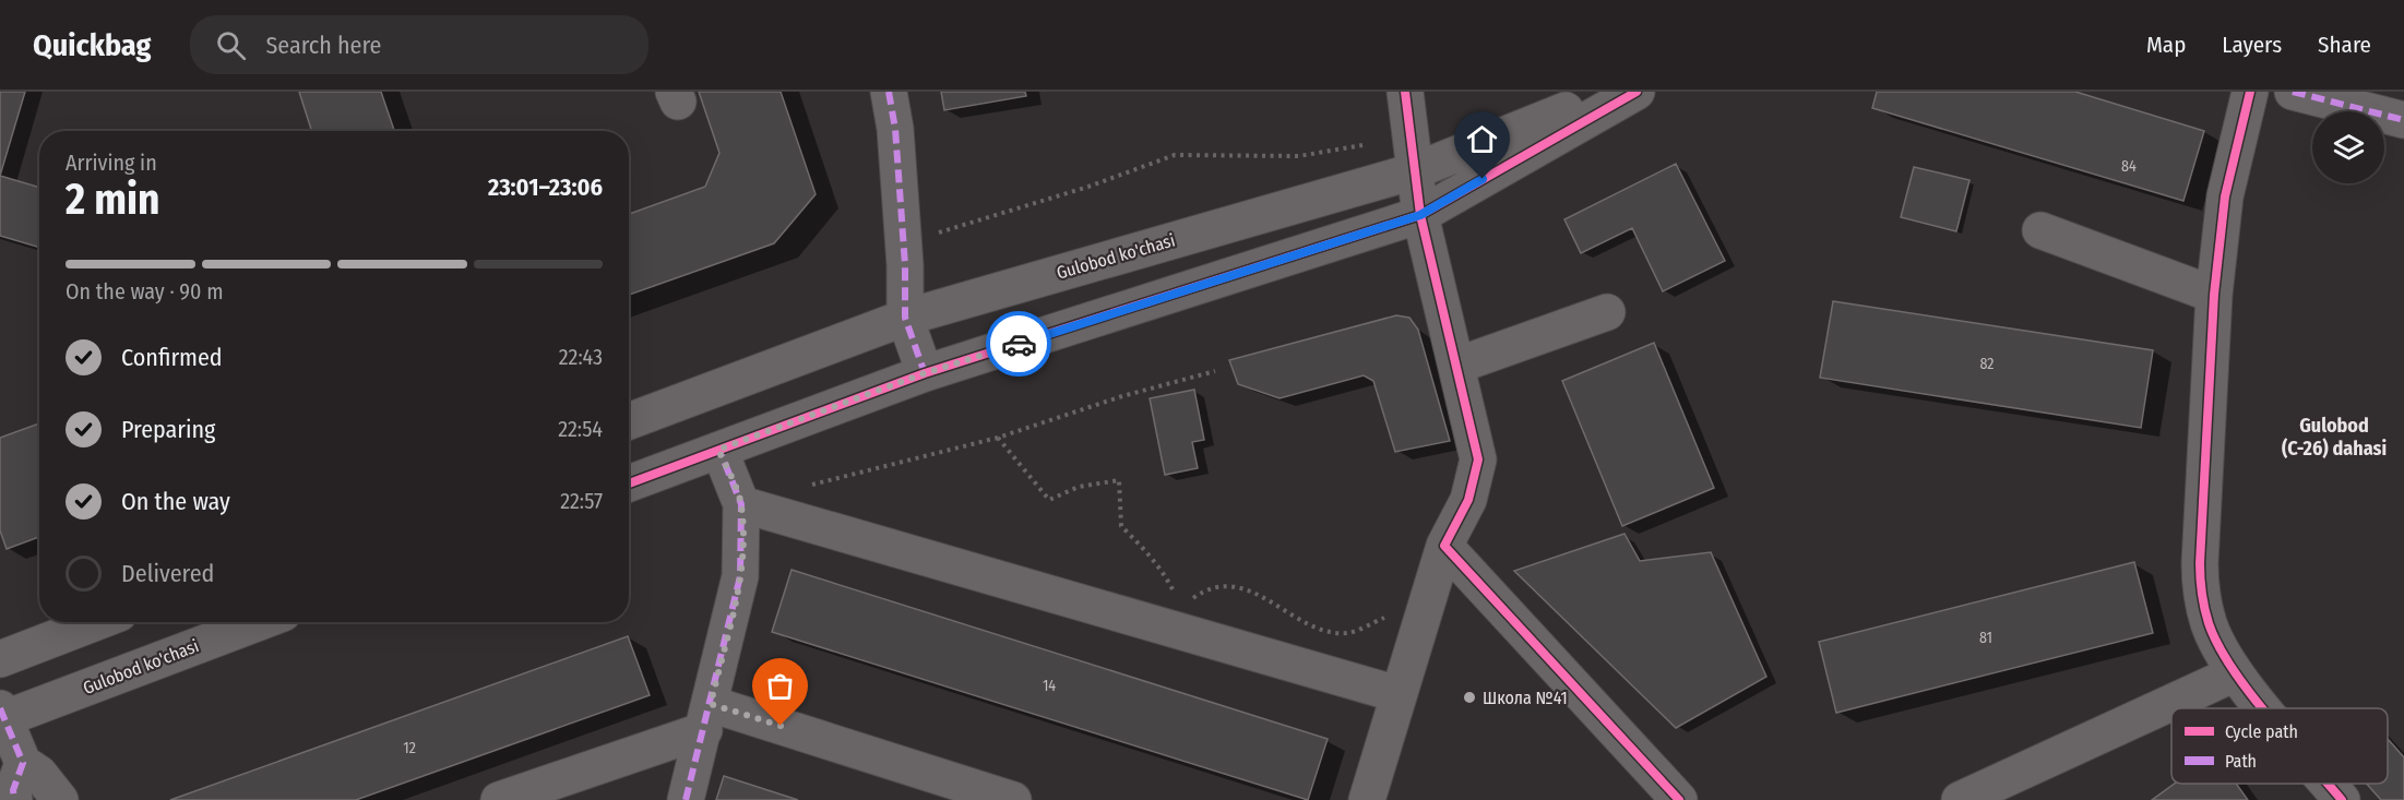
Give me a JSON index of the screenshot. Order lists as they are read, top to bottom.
{
  "streets": {
    "street": ["Gulobod ko'chasi"]
  },
  "districts": ["Gulobod (C-26) dahasi"],
  "places": ["Школа №41"],
  "house_numbers": [
    "84",
    "82",
    "81",
    "14",
    "12"
  ],
  "legend": ["Cycle path", "Path"],
  "page": {
    "header": "Quickbag",
    "search": "Search here",
    "nav": ["Map", "Layers", "Share"],
    "heading": ["2 min", "Arriving in", "23:01–23:06"],
    "bar": "On the way · 90 m",
    "list": [
      ["Confirmed", "22:43"],
      ["Preparing", "22:54"],
      ["On the way", "22:57"],
      "Delivered"
    ]
  }
}
